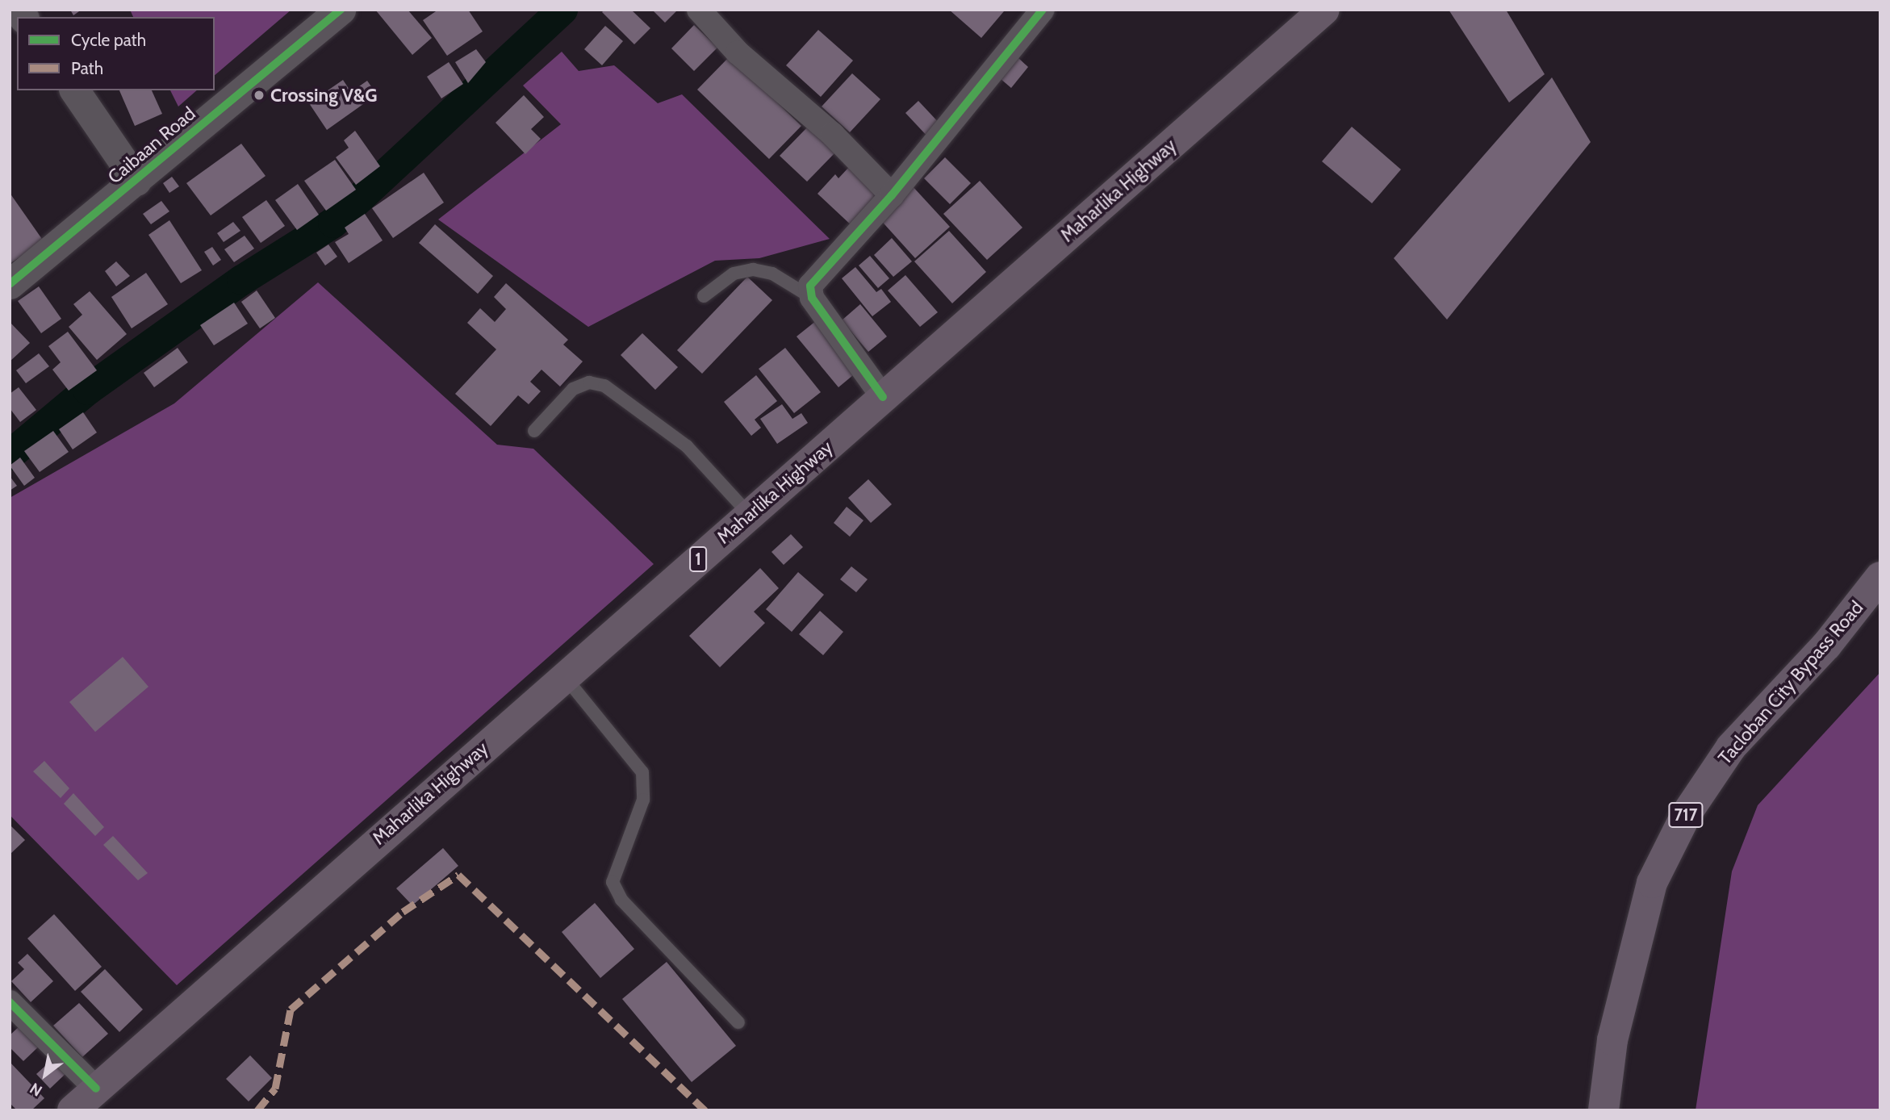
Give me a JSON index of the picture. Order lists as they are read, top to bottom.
{
  "streets": {
    "highway": ["Tacloban City Bypass Road", "717"],
    "main road": ["Maharlika Highway", "1"],
    "street": ["Caibaan Road"]
  },
  "places": ["Crossing V&G"],
  "legend": ["Cycle path", "Path"],
  "north": "bottom left"
}
